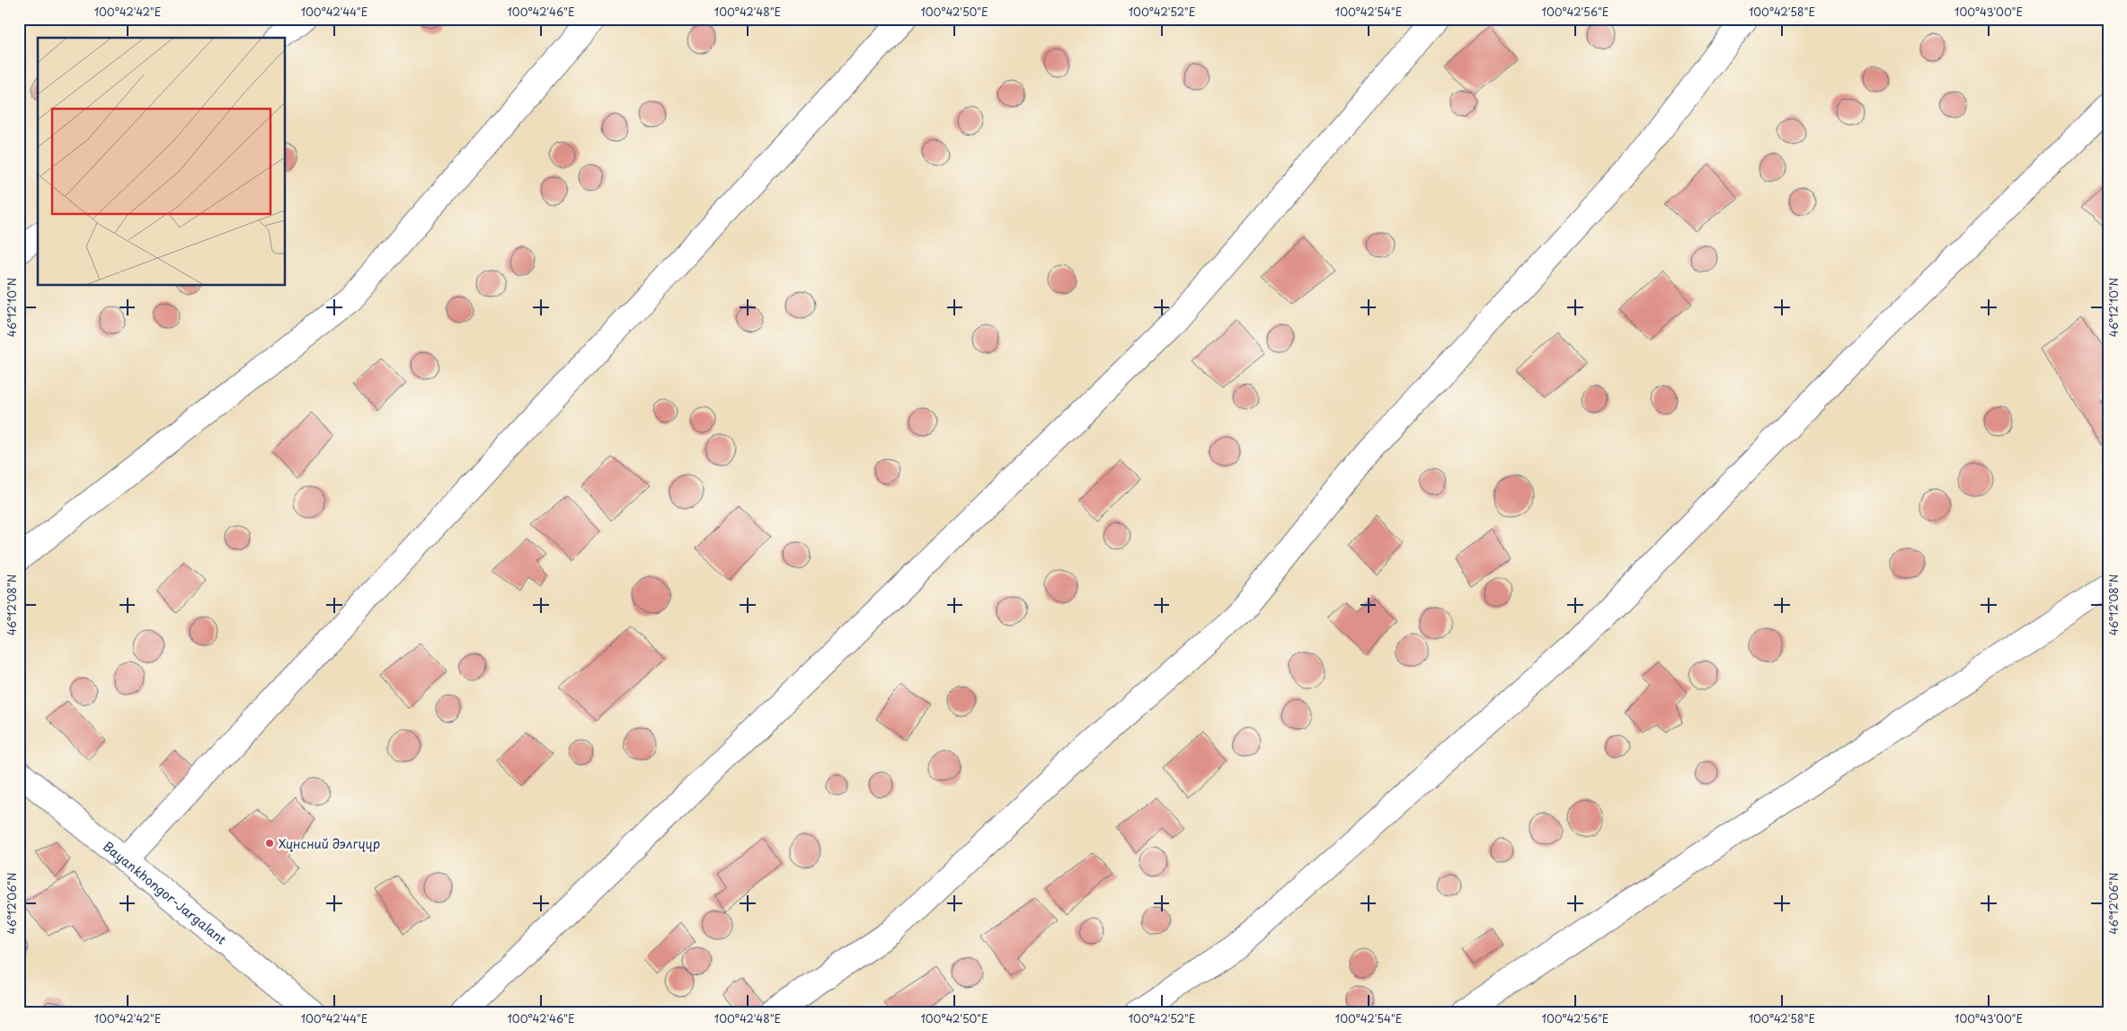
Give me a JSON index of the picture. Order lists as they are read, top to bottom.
{
  "streets": {
    "street": ["Bayankhongor-Jargalant"]
  },
  "places": ["Хүнсний дэлгүүр"],
  "coordinates": [
    "100°42'42\"E",
    "100°42'44\"E",
    "100°42'46\"E",
    "100°42'48\"E",
    "100°42'50\"E",
    "100°42'52\"E",
    "100°42'54\"E",
    "100°42'56\"E",
    "100°42'58\"E",
    "100°43'00\"E",
    "46°12'10\"N",
    "46°12'08\"N",
    "46°12'06\"N"
  ]
}
